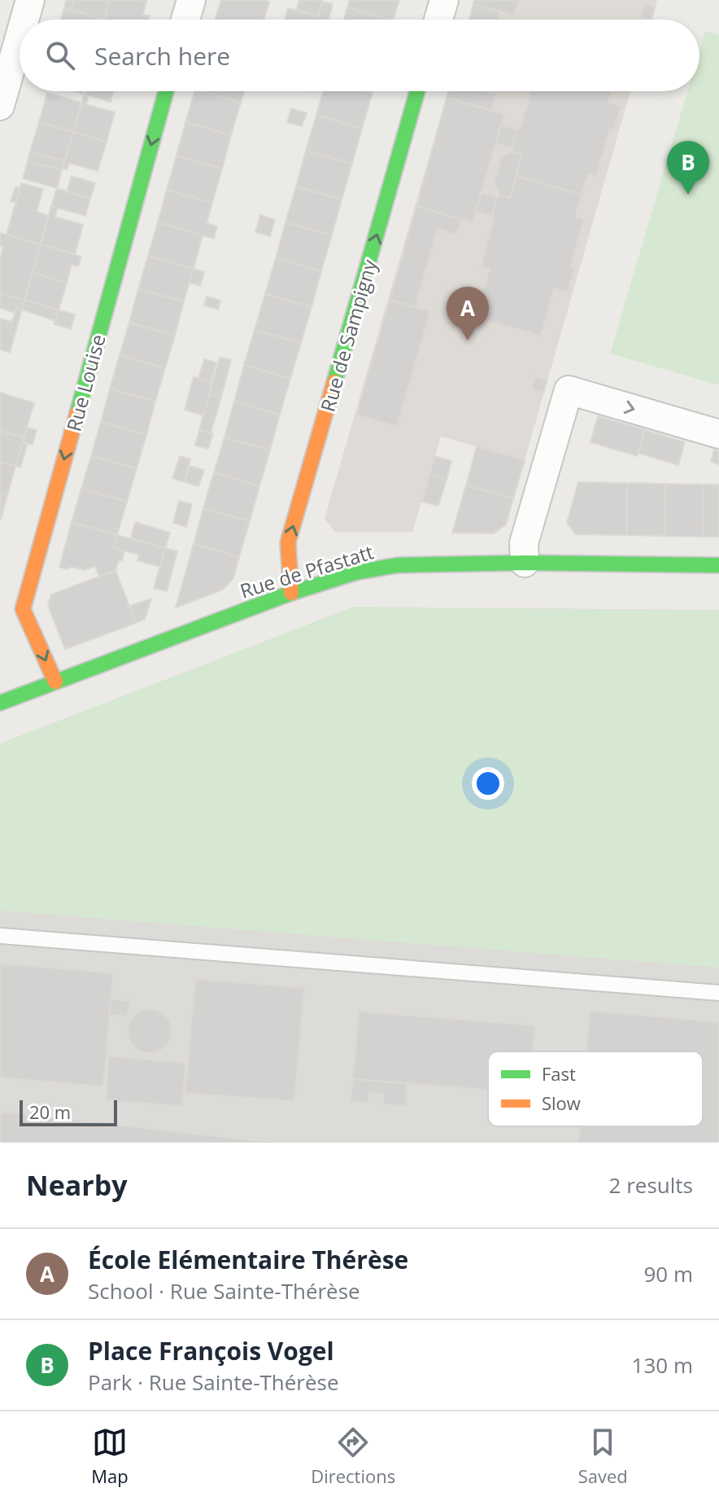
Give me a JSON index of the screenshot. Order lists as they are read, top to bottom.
{
  "streets": {
    "street": ["Rue de Sampigny", "Rue Louise", "Rue de Pfastatt"]
  },
  "crossings": [
    ["Rue de Sampigny", "Rue de Pfastatt"],
    ["Rue Louise", "Rue de Pfastatt"]
  ],
  "one_way": ["Rue de Sampigny", "Rue Louise"],
  "legend": ["Fast", "Slow"],
  "scale_bar": "20 m",
  "page": {
    "search": "Search here",
    "pins": ["B", "A"],
    "scale": "20 m",
    "heading": ["Nearby", "2 results"],
    "list": [
      {
        "mark": "A",
        "name": "École Elémentaire Thérèse",
        "note": "School · Rue Sainte-Thérèse",
        "value": "90 m"
      },
      {
        "mark": "B",
        "name": "Place François Vogel",
        "note": "Park · Rue Sainte-Thérèse",
        "value": "130 m"
      }
    ],
    "nav": ["Map", "Directions", "Saved"]
  }
}
